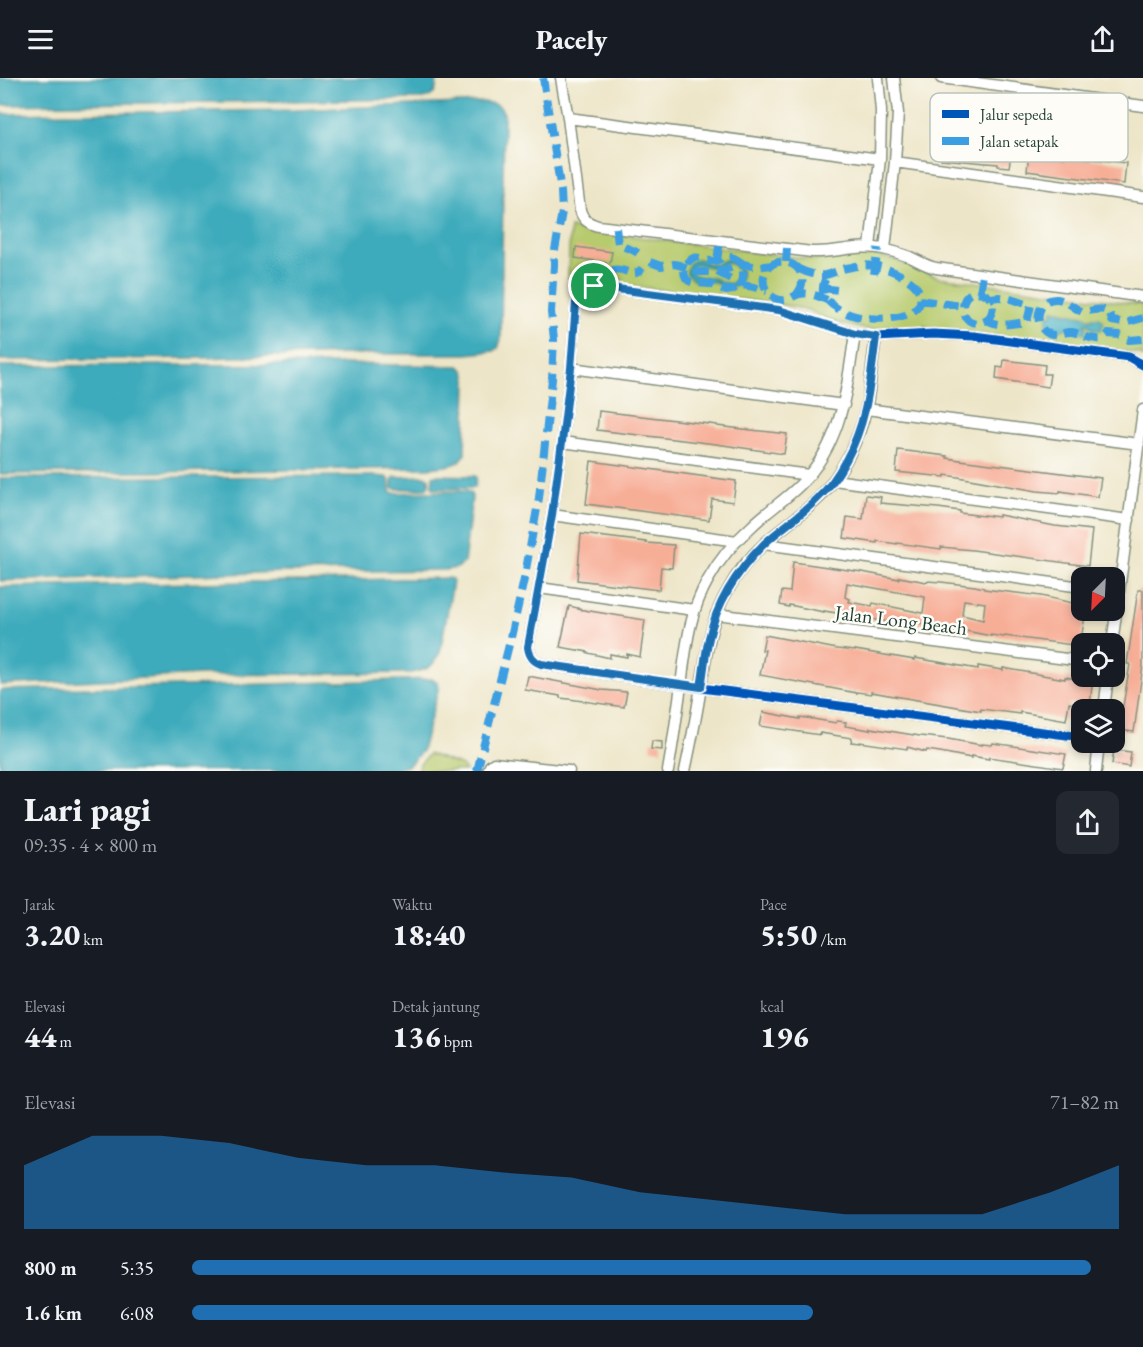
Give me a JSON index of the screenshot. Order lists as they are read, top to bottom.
{
  "streets": {
    "street": ["Jalan Long Beach"]
  },
  "legend": ["Jalur sepeda", "Jalan setapak"],
  "north": "bottom left",
  "page": {
    "header": "Pacely",
    "heading": ["Lari pagi", "09:35 · 4 × 800 m"],
    "stats": [
      ["Jarak", "3.20 km"],
      ["Waktu", "18:40"],
      ["Pace", "5:50 /km"],
      ["Elevasi", "44 m"],
      ["Detak jantung", "136 bpm"],
      ["kcal", "196"]
    ],
    "chart": ["Elevasi", "71–82 m"],
    "list": [
      {
        "name": "800 m",
        "note": "5:35"
      },
      {
        "name": "1.6 km",
        "note": "6:08"
      }
    ]
  }
}
